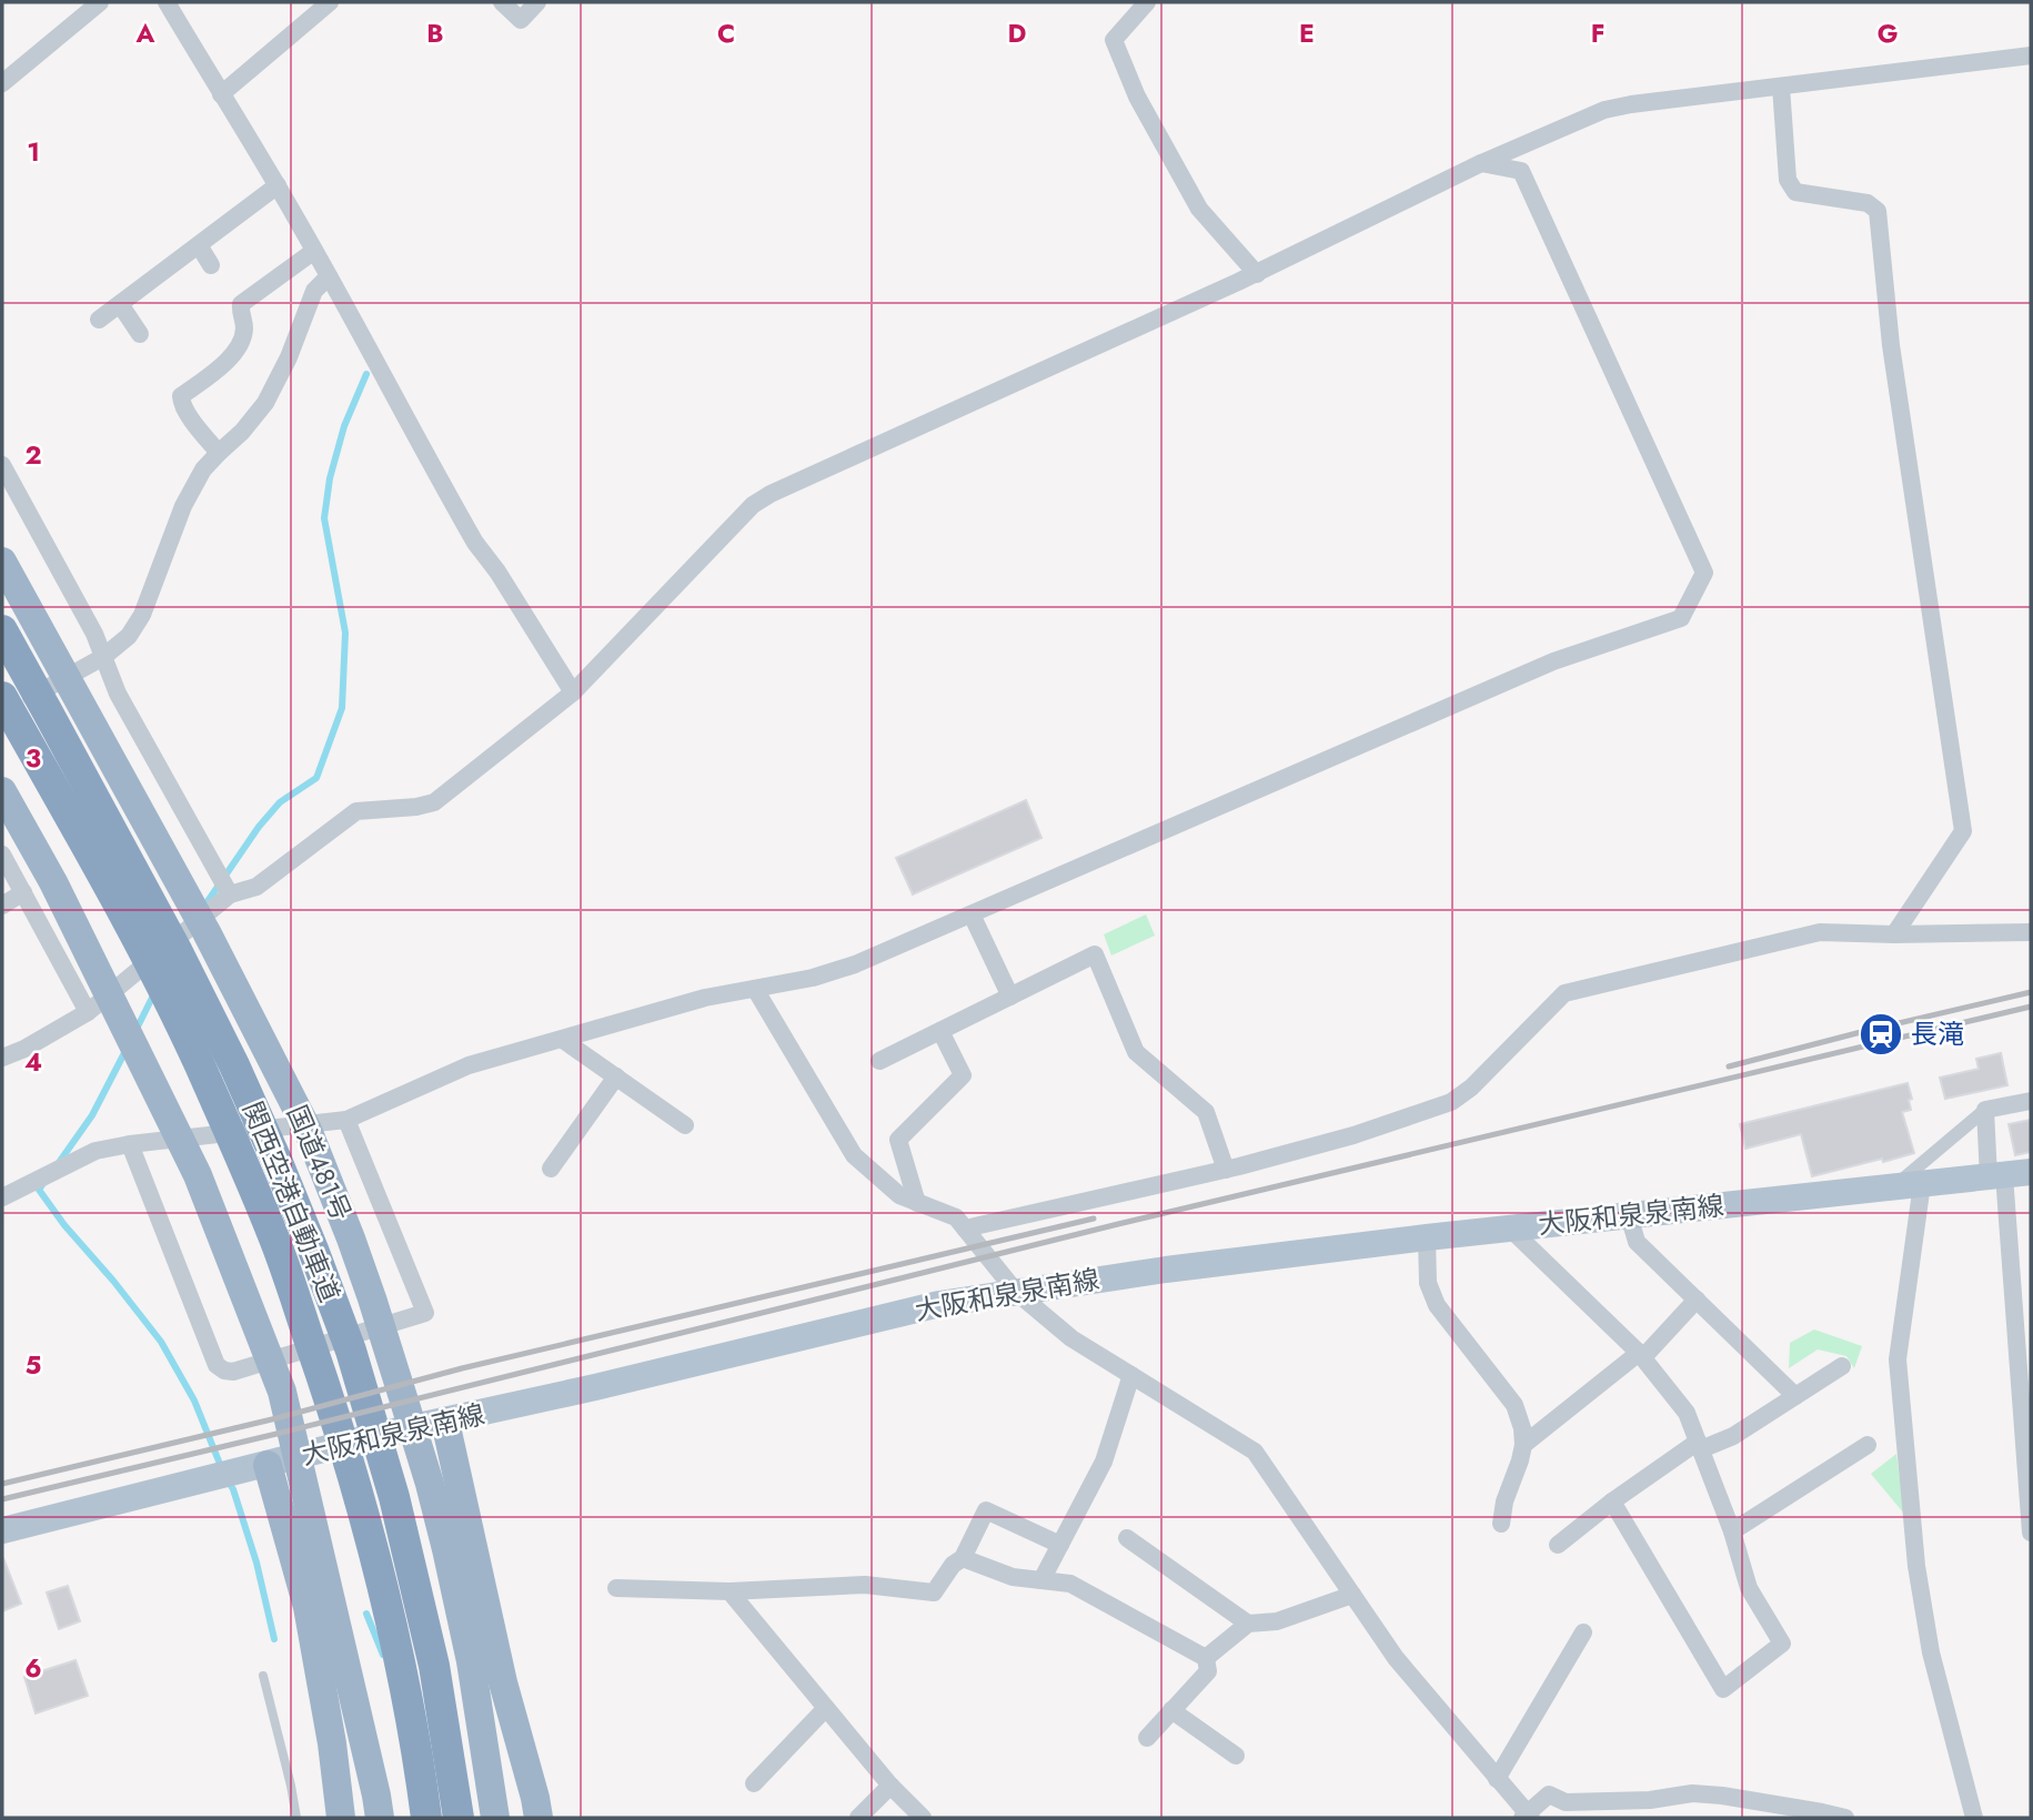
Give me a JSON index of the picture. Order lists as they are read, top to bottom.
{
  "streets": {
    "highway": ["国道481号", "関西空港自動車道"],
    "main road": ["大阪和泉泉南線"]
  },
  "places": {
    "station": ["長滝"]
  },
  "grid": {
    "columns": [
      "A",
      "B",
      "C",
      "D",
      "E",
      "F",
      "G"
    ],
    "rows": [
      "1",
      "2",
      "3",
      "4",
      "5",
      "6"
    ]
  }
}
